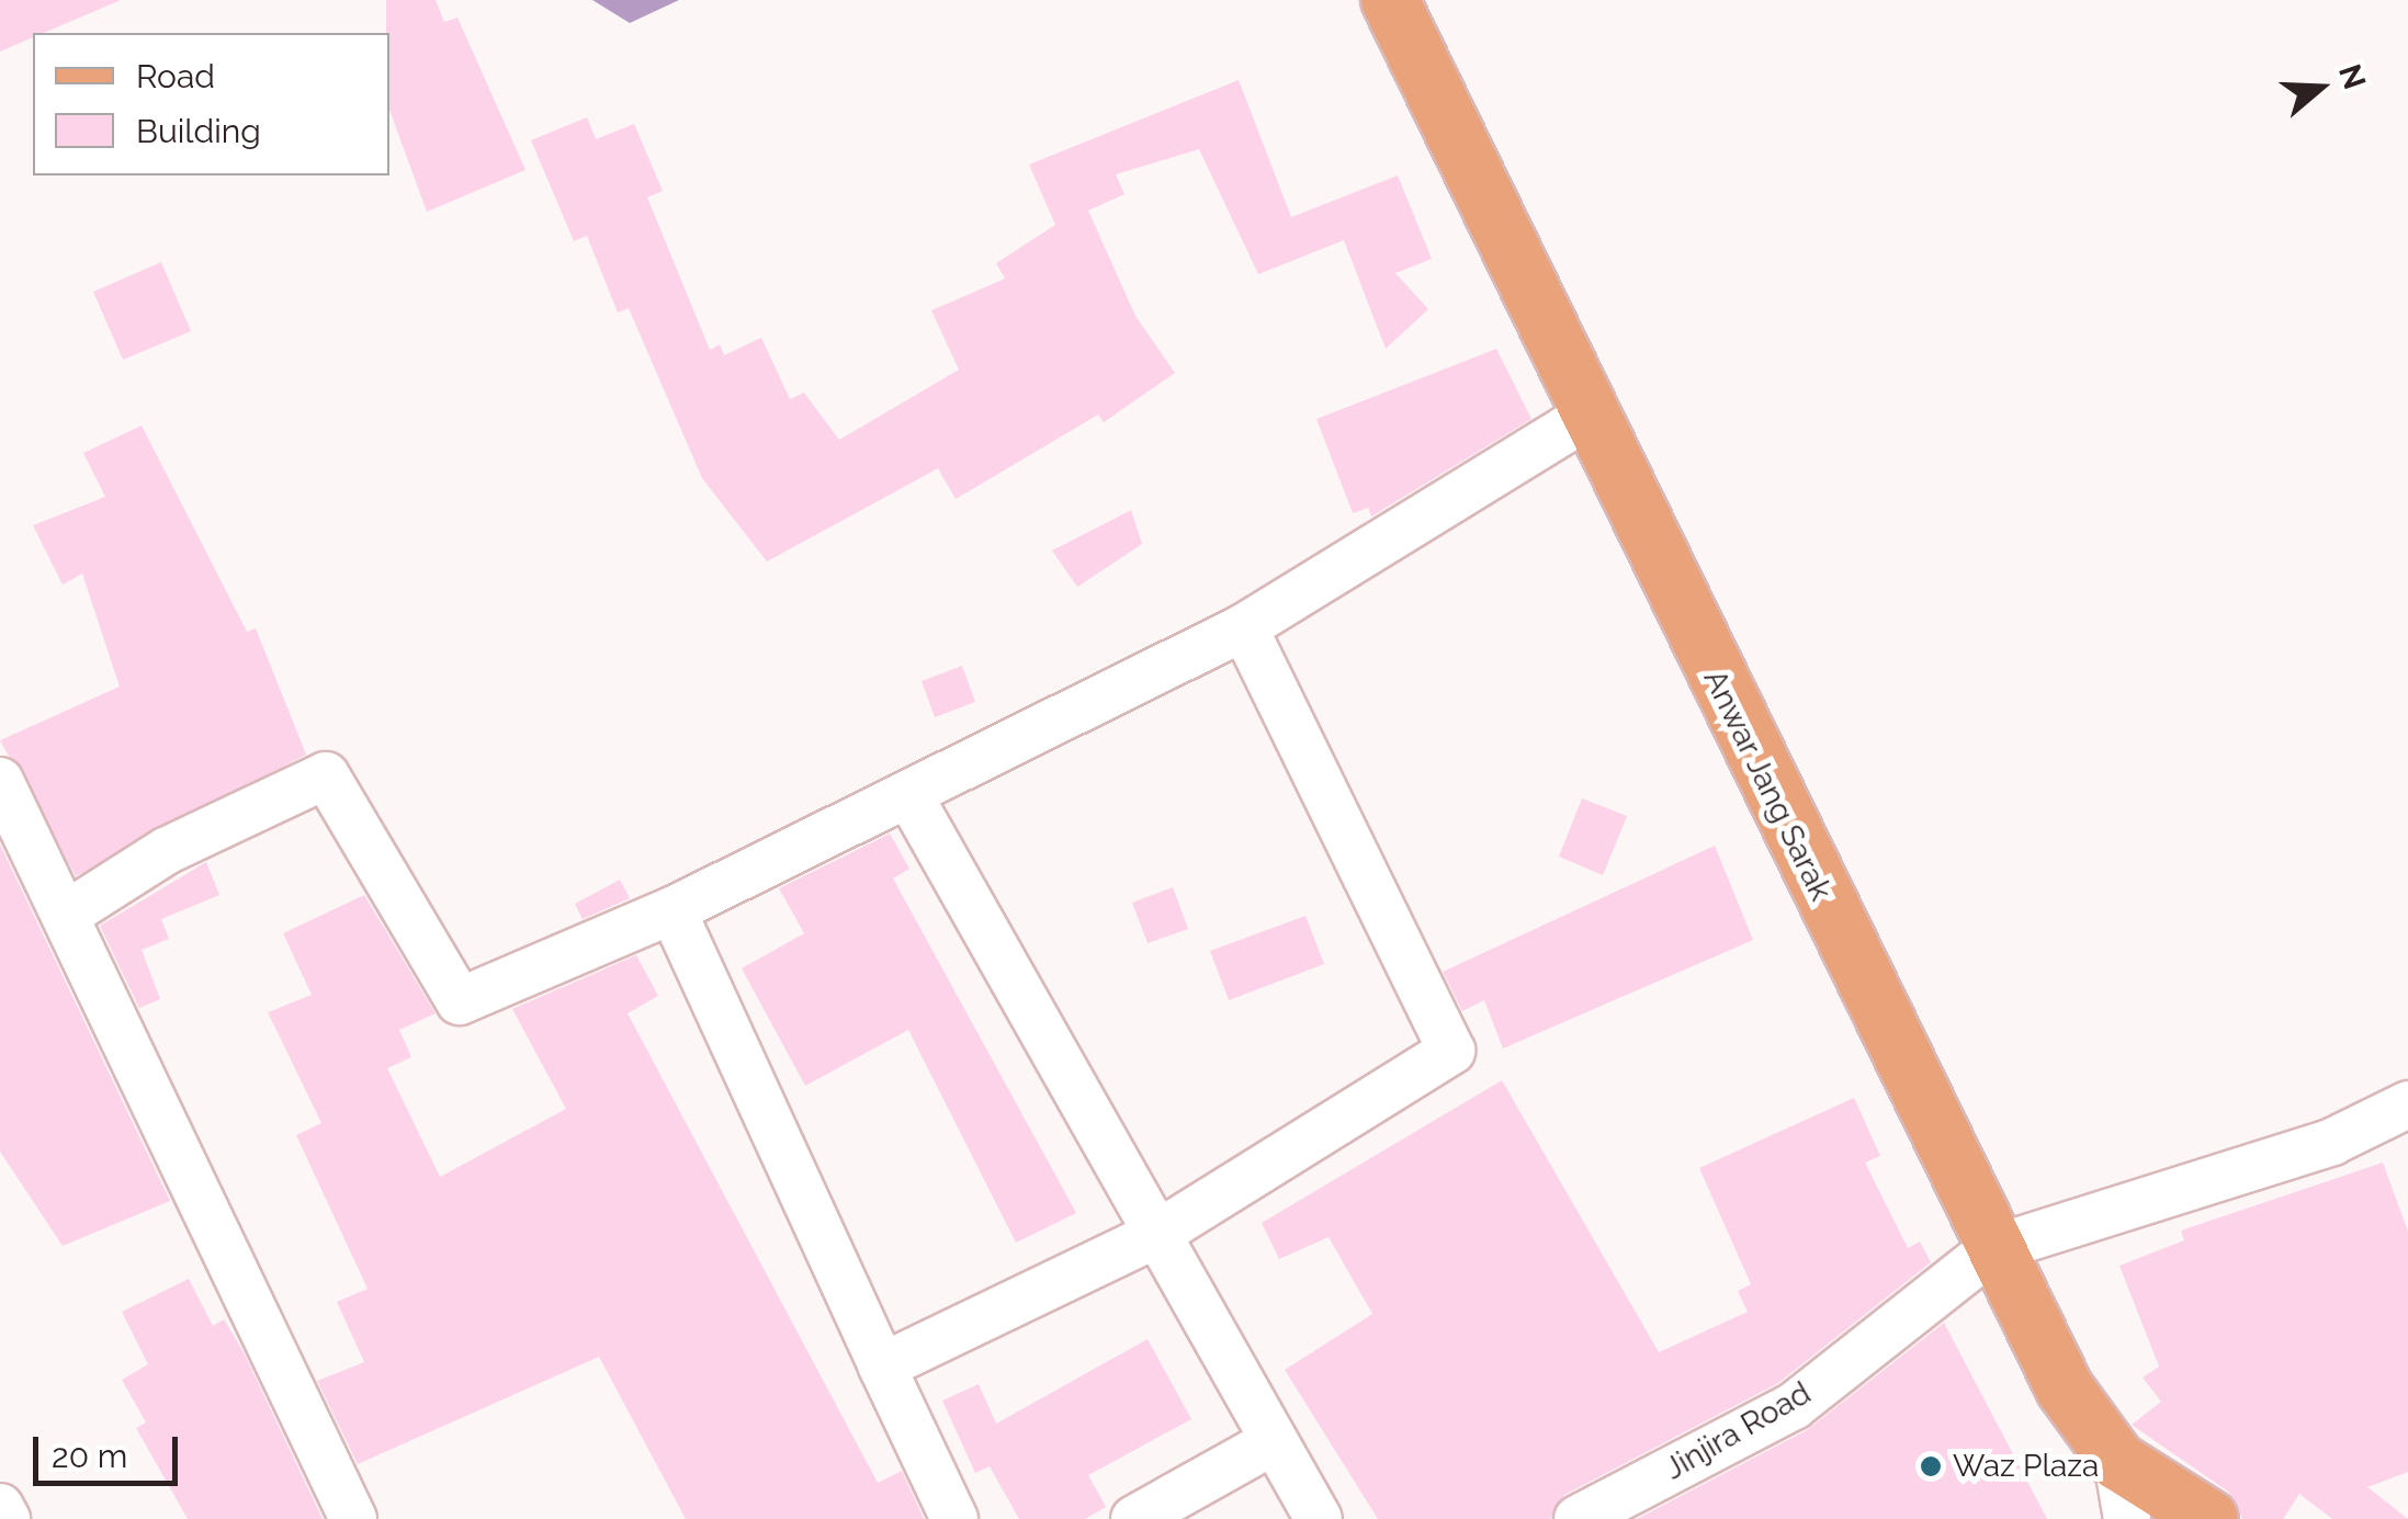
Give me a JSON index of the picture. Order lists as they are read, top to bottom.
{
  "streets": {
    "main road": ["Anwar Jang Sarak"],
    "street": ["Jinjira Road"]
  },
  "crossings": [
    ["Anwar Jang Sarak", "Jinjira Road"]
  ],
  "places": ["Waz Plaza"],
  "legend": ["Road", "Building"],
  "scale_bar": "20 m",
  "north": "right"
}
